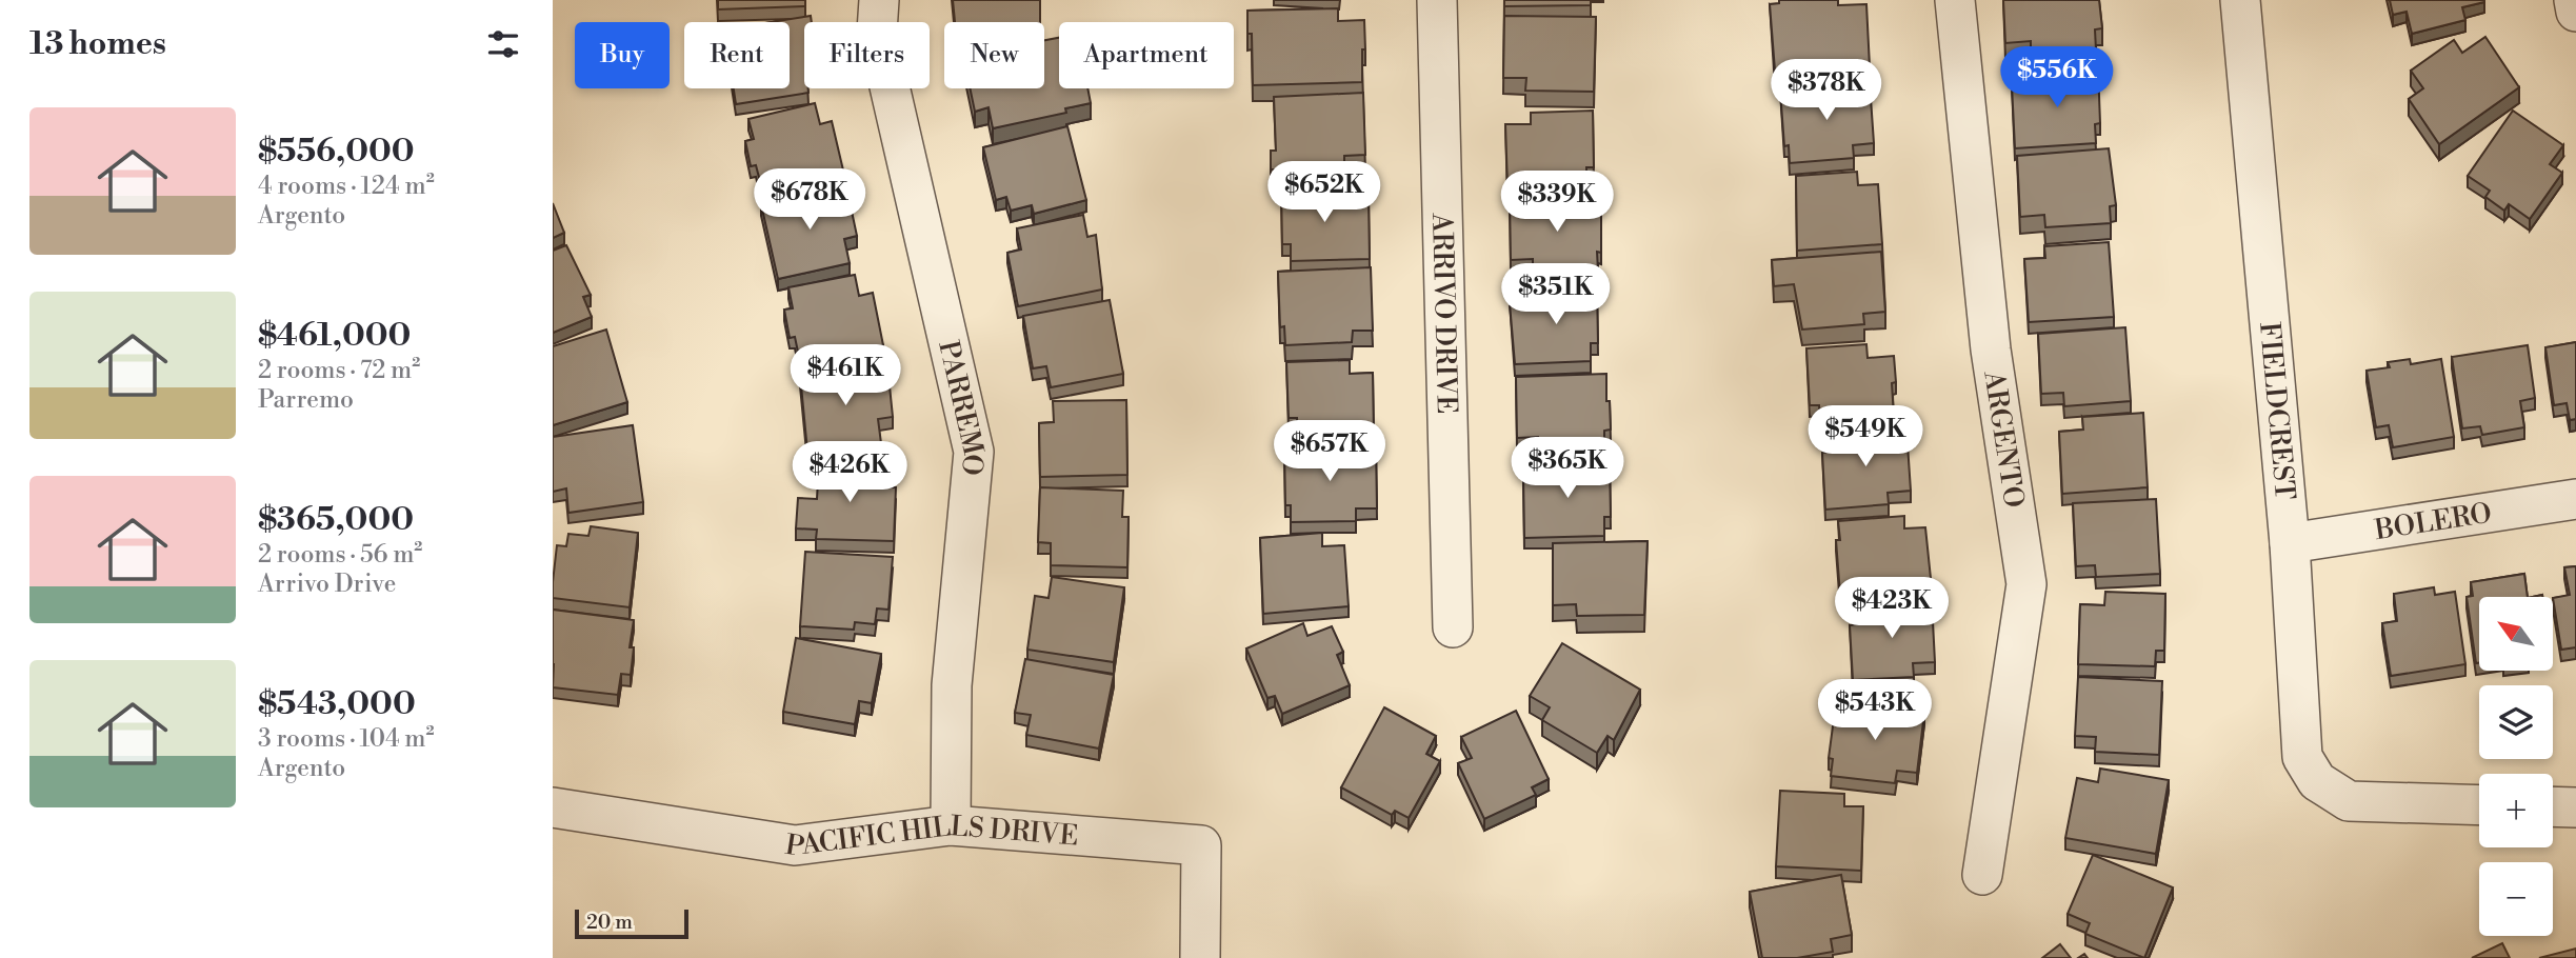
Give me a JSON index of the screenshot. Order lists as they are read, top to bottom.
{
  "streets": {
    "street": [
      "ARRIVO DRIVE",
      "PARREMO",
      "FIELDCREST",
      "ARGENTO",
      "BOLERO",
      "PACIFIC HILLS DRIVE"
    ]
  },
  "crossings": [
    ["PARREMO", "PACIFIC HILLS DRIVE"],
    ["FIELDCREST", "BOLERO"]
  ],
  "scale_bar": "20 m",
  "north": "top left",
  "page": {
    "heading": "13 homes",
    "chip": [
      "Buy",
      "Rent",
      "Filters",
      "New",
      "Apartment"
    ],
    "price": [
      "$556K",
      "$378K",
      "$652K",
      "$678K",
      "$339K",
      "$351K",
      "$461K",
      "$549K",
      "$657K",
      "$365K",
      "$426K",
      "$423K",
      "$543K"
    ],
    "list": [
      {
        "name": "$556,000",
        "note": "4 rooms · 124 m² · Argento"
      },
      {
        "name": "$461,000",
        "note": "2 rooms · 72 m² · Parremo"
      },
      {
        "name": "$365,000",
        "note": "2 rooms · 56 m² · Arrivo Drive"
      },
      {
        "name": "$543,000",
        "note": "3 rooms · 104 m² · Argento"
      }
    ],
    "map_buttons": ["+", "−"],
    "scale": "20 m"
  }
}
